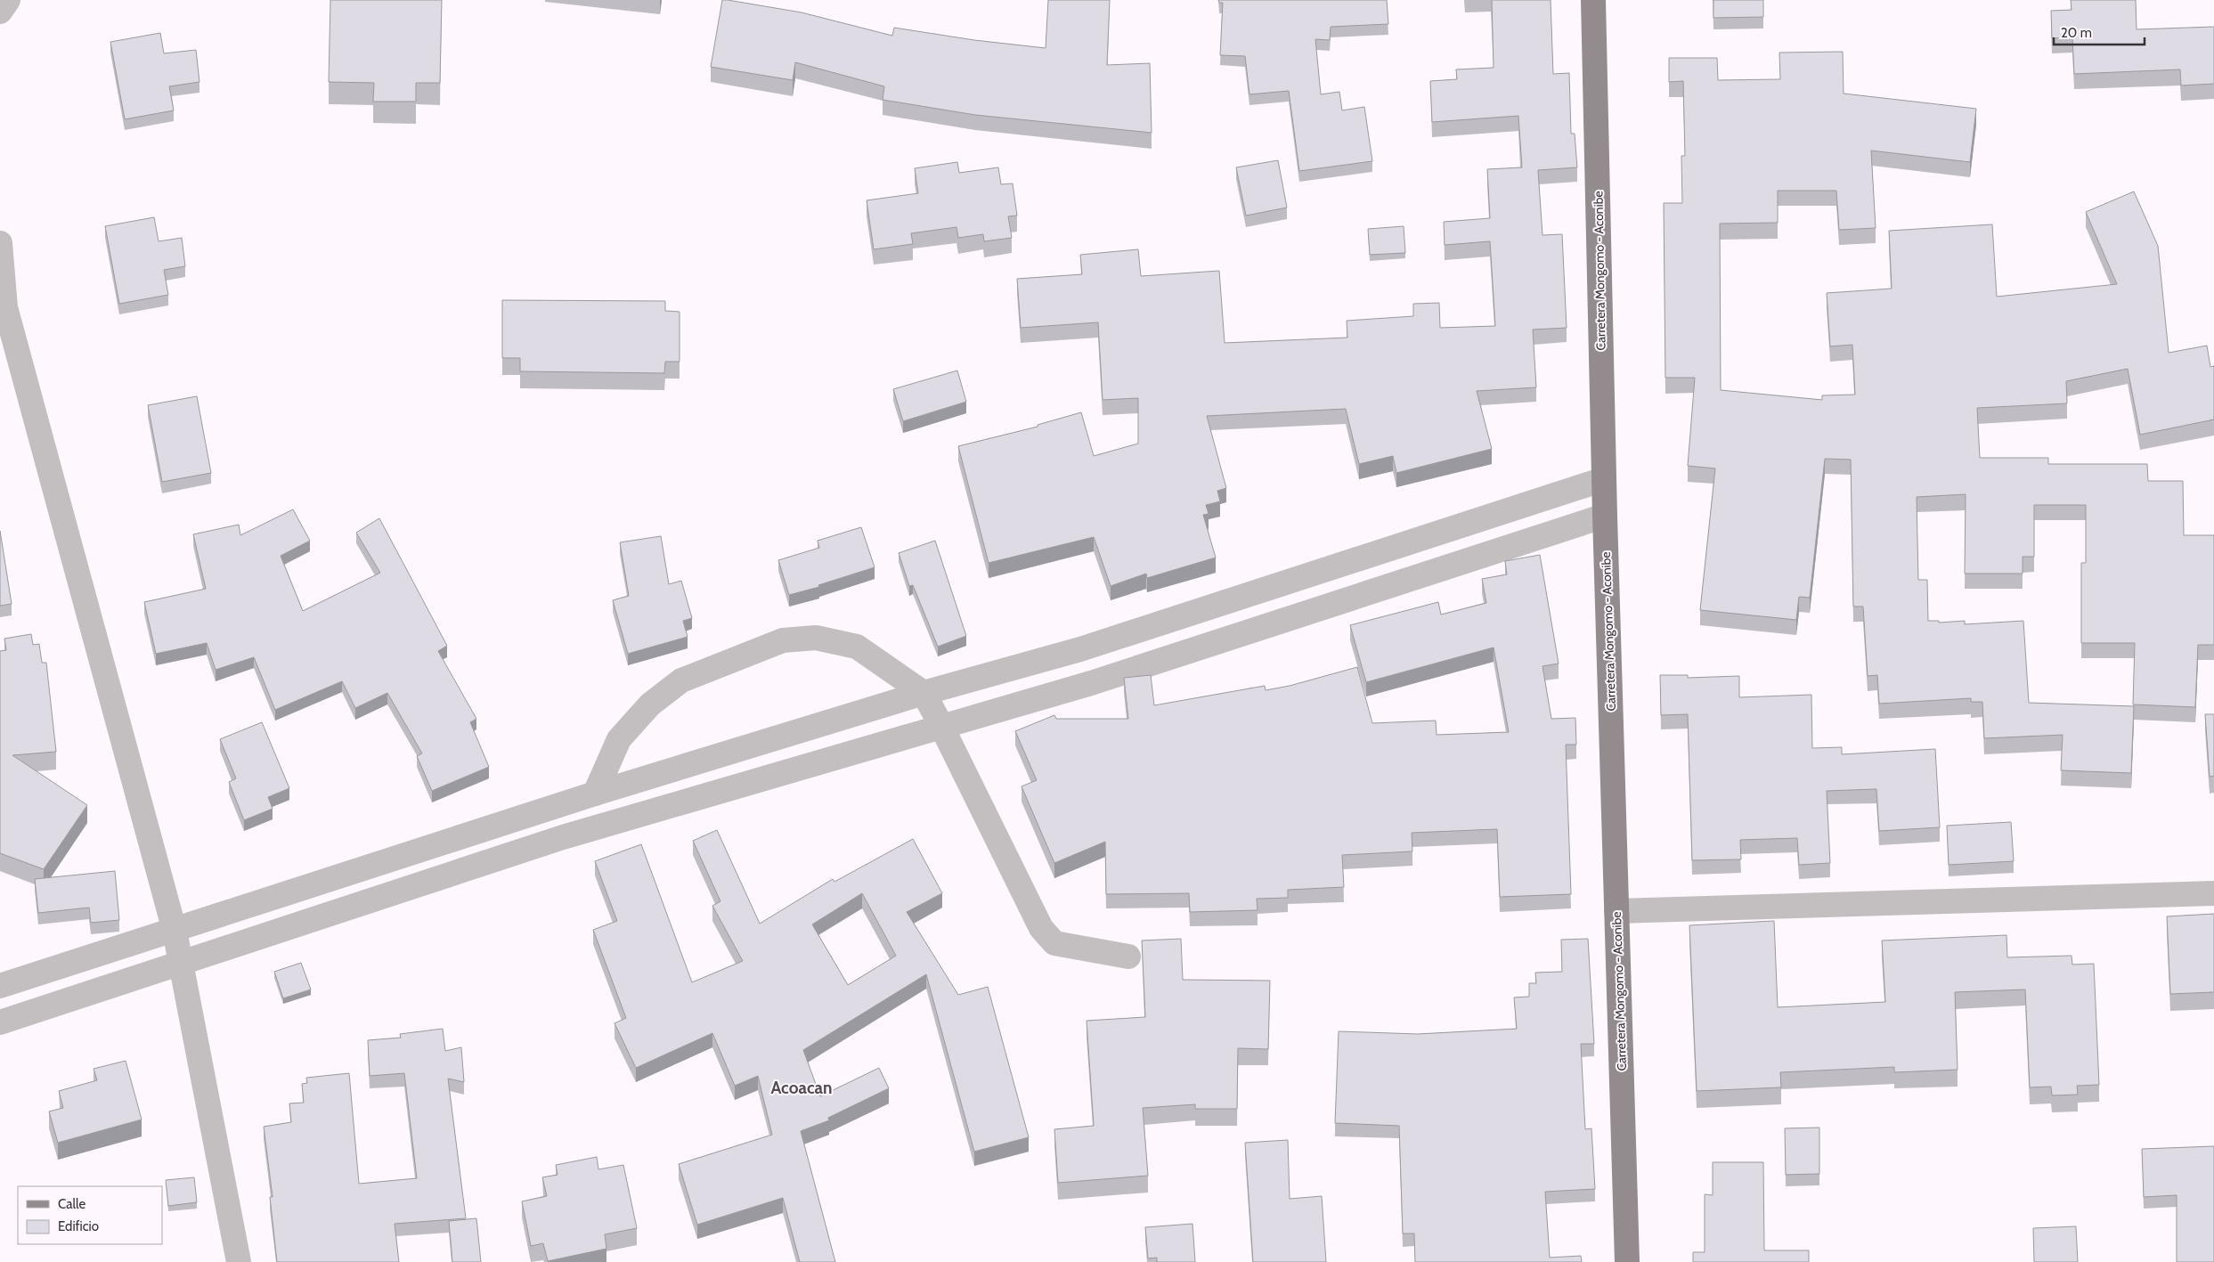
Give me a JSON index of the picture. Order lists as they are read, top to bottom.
{
  "streets": {
    "main road": ["Carretera Mongomo - Aconibe"]
  },
  "districts": ["Acoacan"],
  "legend": ["Calle", "Edificio"],
  "scale_bar": "20 m"
}
